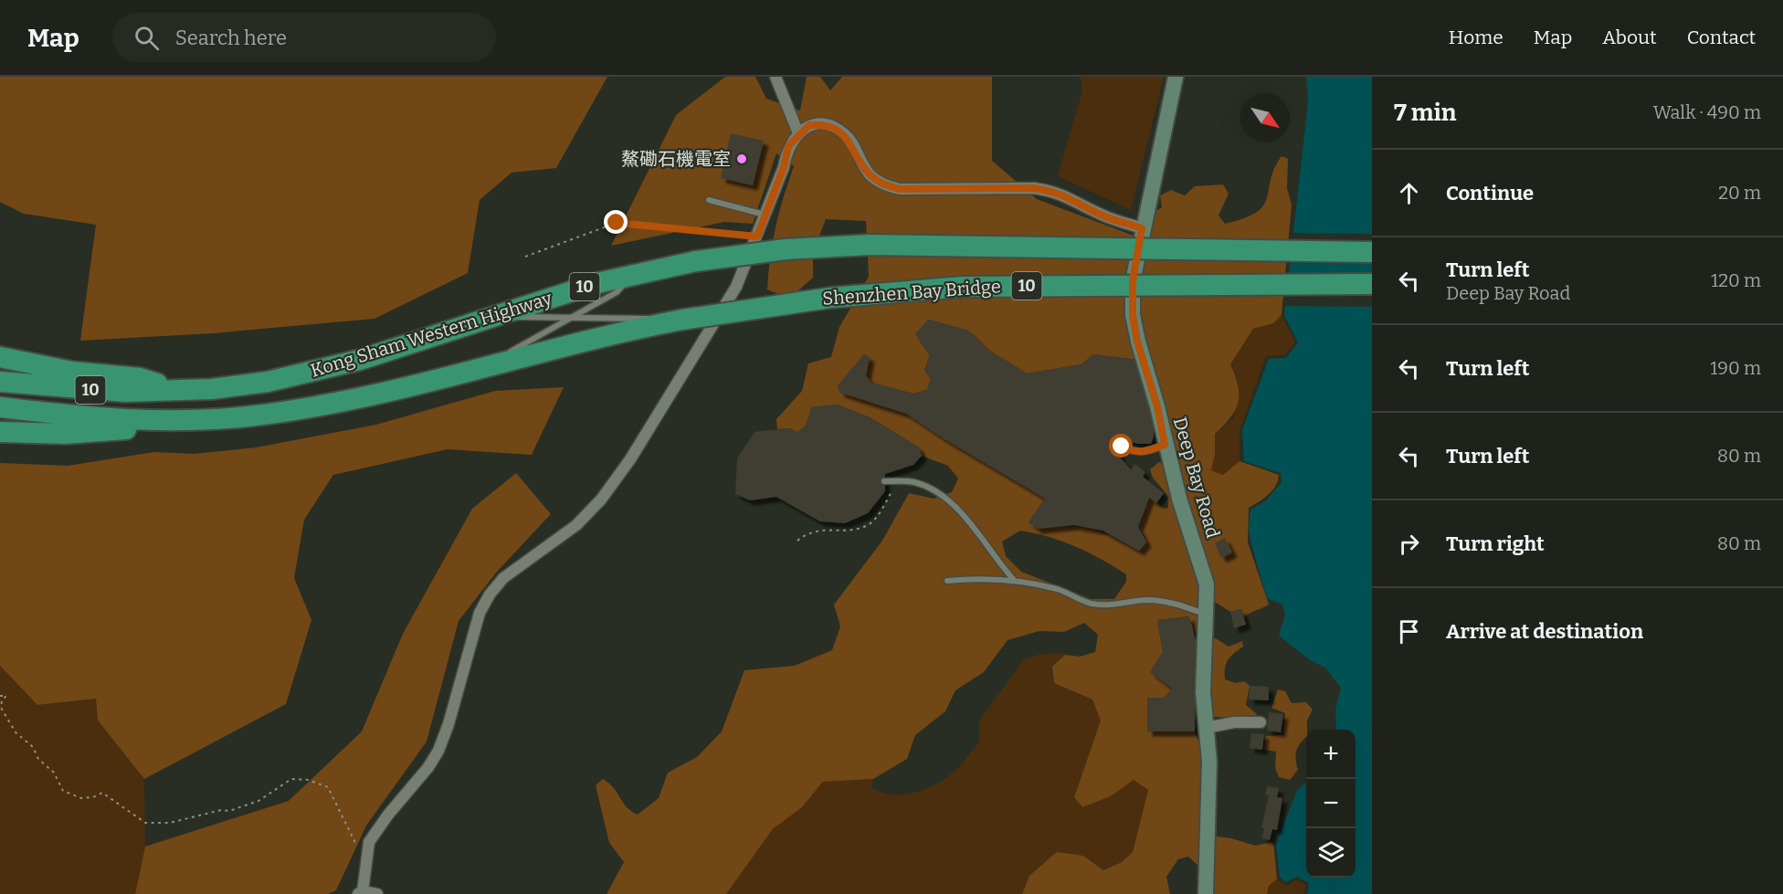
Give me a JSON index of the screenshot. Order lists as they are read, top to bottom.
{
  "streets": {
    "highway": ["10", "Shenzhen Bay Bridge", "Kong Sham Western Highway"],
    "street": ["Deep Bay Road"]
  },
  "crossings": [
    ["Shenzhen Bay Bridge", "Kong Sham Western Highway"]
  ],
  "places": ["鰲磡石機電室"],
  "north": "bottom right",
  "page": {
    "header": "Map",
    "search": "Search here",
    "nav": [
      "Home",
      "Map",
      "About",
      "Contact"
    ],
    "heading": ["7 min", "Walk · 490 m"],
    "list": [
      ["Continue", "20 m"],
      ["Turn left", "Deep Bay Road", "120 m"],
      ["Turn left", "190 m"],
      ["Turn left", "80 m"],
      ["Turn right", "80 m"],
      "Arrive at destination"
    ],
    "map_buttons": ["+", "−"]
  }
}
